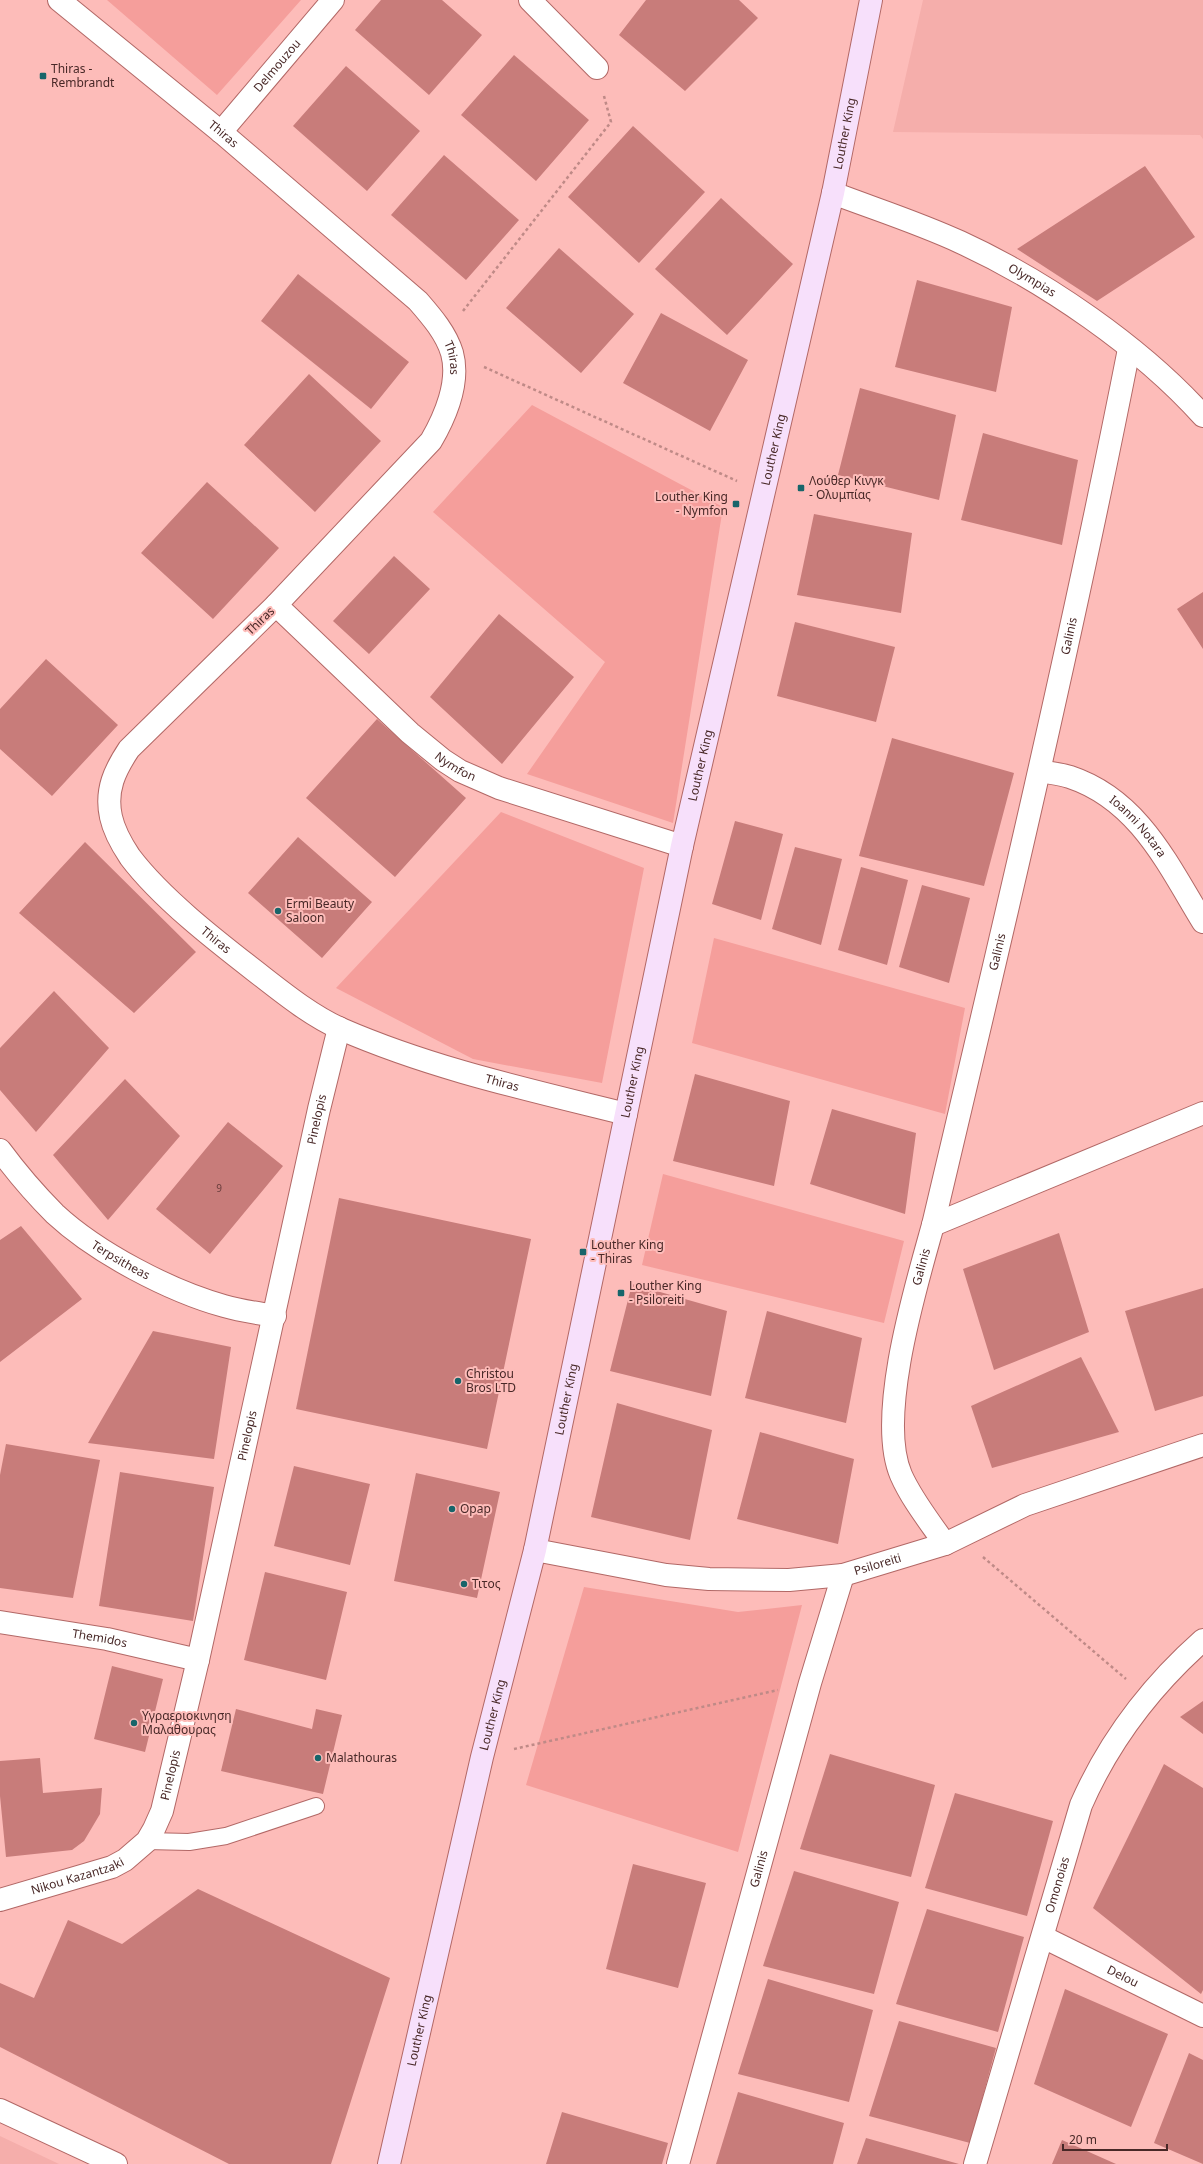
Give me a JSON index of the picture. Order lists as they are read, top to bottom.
{
  "streets": {
    "street": [
      "Delmouzou",
      "Thiras",
      "Louther King",
      "Olympias",
      "Galinis",
      "Nymfon",
      "Ioanni Notara",
      "Pinelopis",
      "Terpsitheas",
      "Psiloreiti",
      "Themidos",
      "Nikou Kazantzaki",
      "Omonoias",
      "Delou"
    ]
  },
  "crossings": [
    ["Delmouzou", "Thiras"],
    ["Thiras", "Louther King"],
    ["Thiras", "Nymfon"],
    ["Thiras", "Pinelopis"],
    ["Louther King", "Olympias"],
    ["Louther King", "Nymfon"],
    ["Louther King", "Psiloreiti"],
    ["Olympias", "Galinis"],
    ["Galinis", "Ioanni Notara"],
    ["Galinis", "Psiloreiti"],
    ["Pinelopis", "Terpsitheas"],
    ["Pinelopis", "Themidos"],
    ["Pinelopis", "Nikou Kazantzaki"],
    ["Omonoias", "Delou"]
  ],
  "places": {
    "transit": [
      "Thiras - Rembrandt",
      "Λούθερ Κινγκ - Ολυμπίας",
      "Louther King - Nymfon",
      "Louther King - Thiras",
      "Louther King - Psiloreiti"
    ],
    "other": [
      "Ermi Beauty Saloon",
      "Christou Bros LTD",
      "Opap",
      "Τιτος",
      "Υγραεριοκινηση Μαλαθουρας",
      "Malathouras"
    ]
  },
  "house_numbers": ["9"],
  "scale_bar": "20 m"
}
